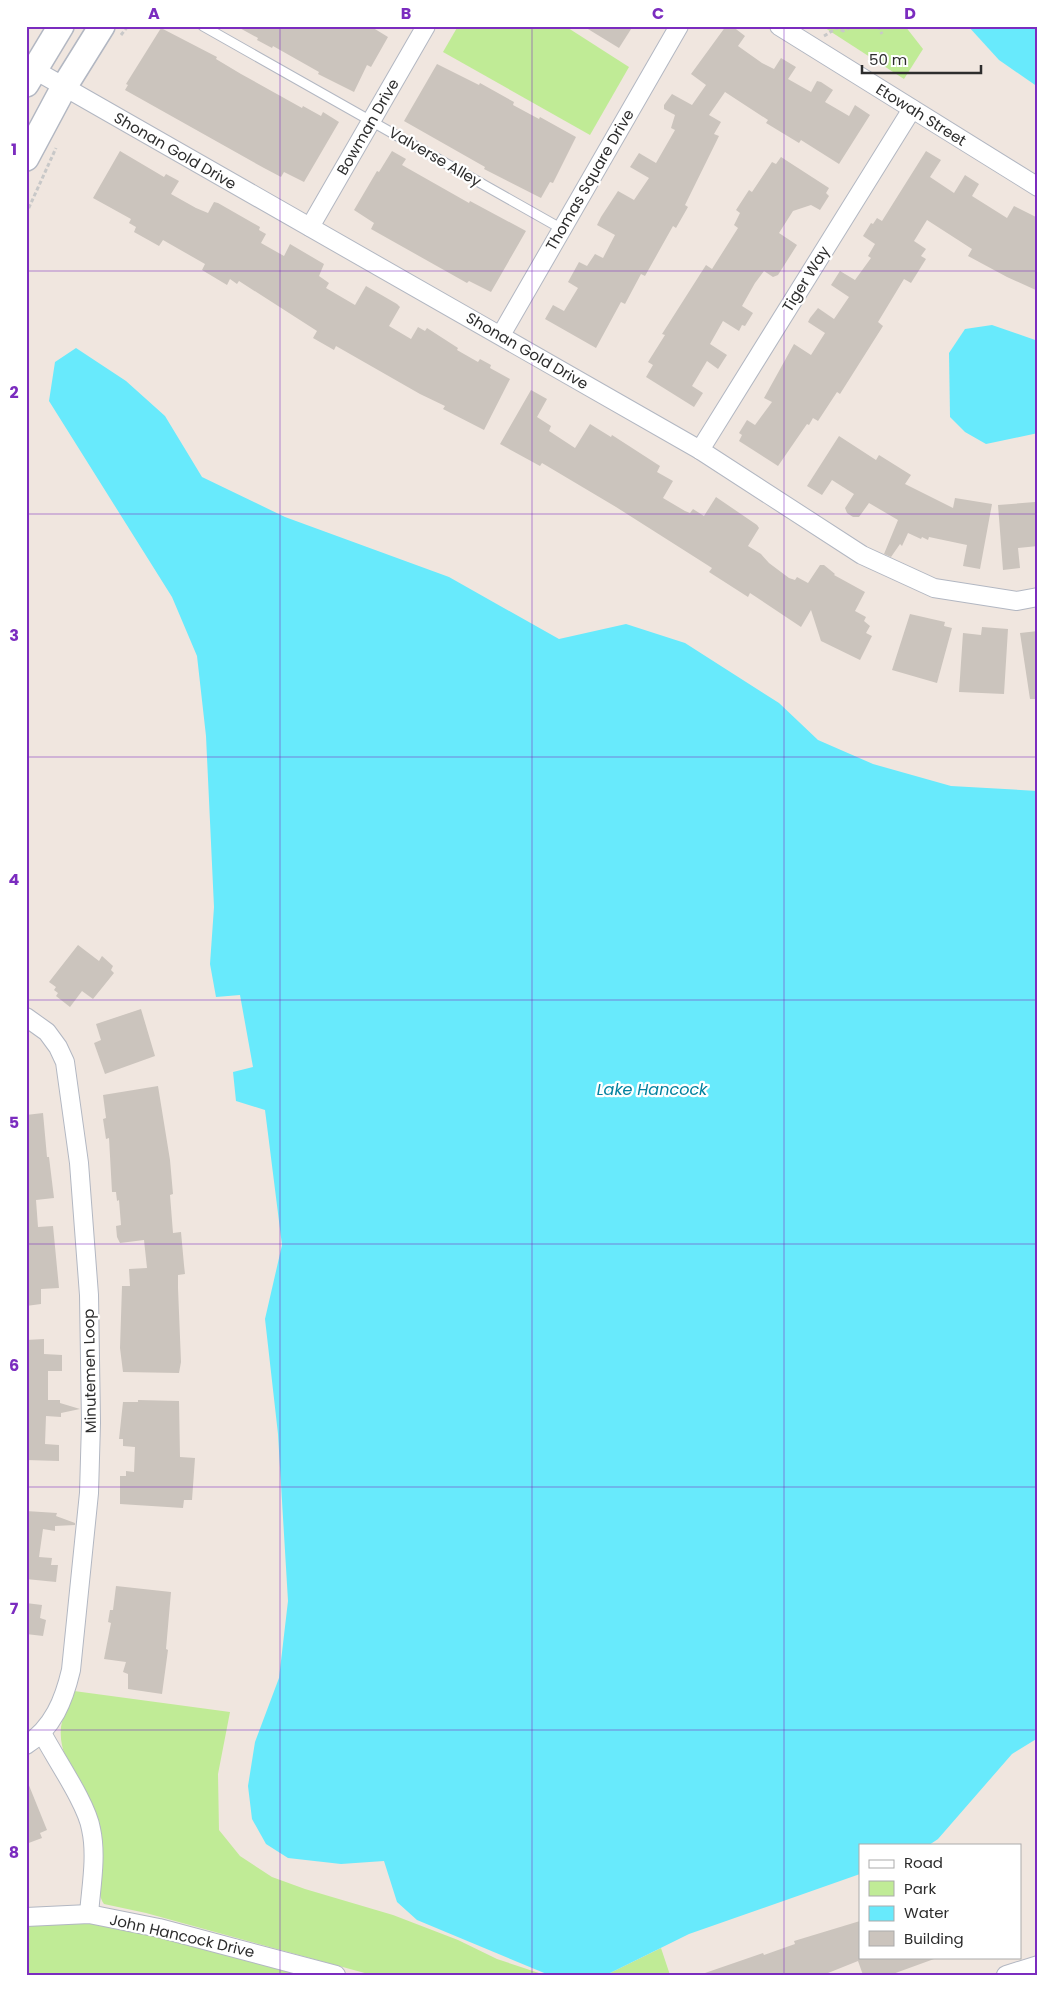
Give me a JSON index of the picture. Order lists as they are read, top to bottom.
{
  "streets": {
    "street": [
      "Etowah Street",
      "Bowman Drive",
      "Shonan Gold Drive",
      "Thomas Square Drive",
      "Tiger Way",
      "Minutemen Loop",
      "John Hancock Drive"
    ],
    "lane": ["Valverse Alley"]
  },
  "crossings": [
    ["Etowah Street", "Tiger Way"],
    ["Bowman Drive", "Shonan Gold Drive"],
    ["Bowman Drive", "Valverse Alley"],
    ["Shonan Gold Drive", "Thomas Square Drive"],
    ["Shonan Gold Drive", "Tiger Way"],
    ["Valverse Alley", "Thomas Square Drive"]
  ],
  "water": ["Lake Hancock"],
  "legend": [
    "Road",
    "Park",
    "Water",
    "Building"
  ],
  "scale_bar": "50 m",
  "grid": {
    "columns": [
      "A",
      "B",
      "C",
      "D"
    ],
    "rows": [
      "1",
      "2",
      "3",
      "4",
      "5",
      "6",
      "7",
      "8"
    ]
  }
}
